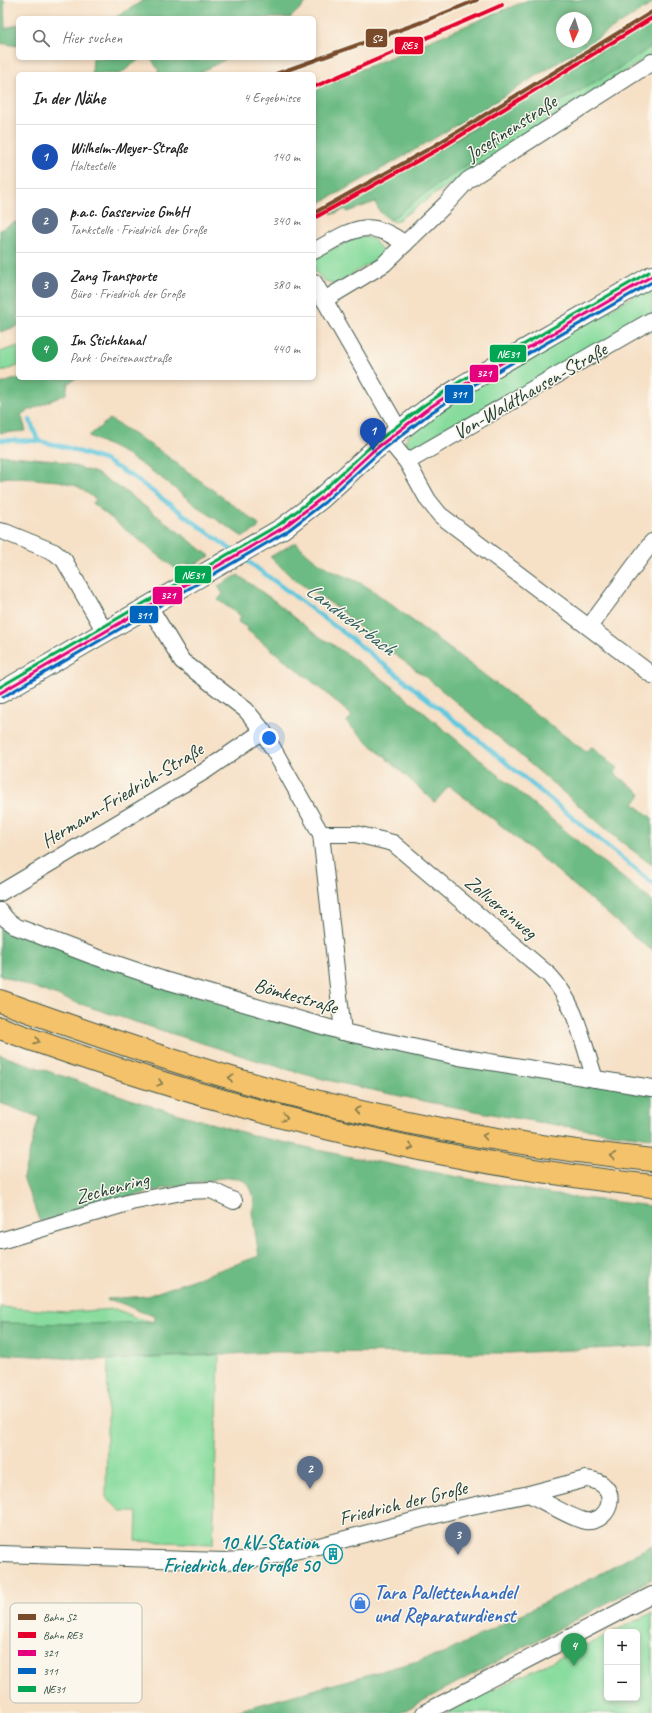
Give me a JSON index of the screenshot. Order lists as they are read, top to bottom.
{
  "streets": {
    "street": [
      "Josefinenstraße",
      "Von-Waldthausen-Straße",
      "Hermann-Friedrich-Straße",
      "Zollvereinweg",
      "Bömkestraße",
      "Zechenring",
      "Friedrich der Große"
    ]
  },
  "crossings": [
    ["Zollvereinweg", "Bömkestraße"]
  ],
  "water": ["Landwehrbach"],
  "places": {
    "building": ["10 kV-Station Friedrich der Große 50"],
    "shop": ["Tara Pallettenhandel und Reparaturdienst"]
  },
  "lines": [
    "rail line S2",
    "rail line RE3",
    "transit line NE31",
    "transit line 321",
    "transit line 311"
  ],
  "legend": [
    "Bahn S2",
    "Bahn RE3",
    "321",
    "311",
    "NE31"
  ],
  "north": "bottom",
  "page": {
    "search": "Hier suchen",
    "heading": ["In der Nähe", "4 Ergebnisse"],
    "list": [
      {
        "mark": "1",
        "name": "Wilhelm-Meyer-Straße",
        "note": "Haltestelle",
        "value": "140 m"
      },
      {
        "mark": "2",
        "name": "p.a.c. Gasservice GmbH",
        "note": "Tankstelle · Friedrich der Große",
        "value": "340 m"
      },
      {
        "mark": "3",
        "name": "Zang Transporte",
        "note": "Büro · Friedrich der Große",
        "value": "380 m"
      },
      {
        "mark": "4",
        "name": "Im Stichkanal",
        "note": "Park · Gneisenaustraße",
        "value": "440 m"
      }
    ],
    "pins": [
      "1",
      "2",
      "3",
      "4"
    ],
    "map_buttons": ["+", "−"]
  }
}
